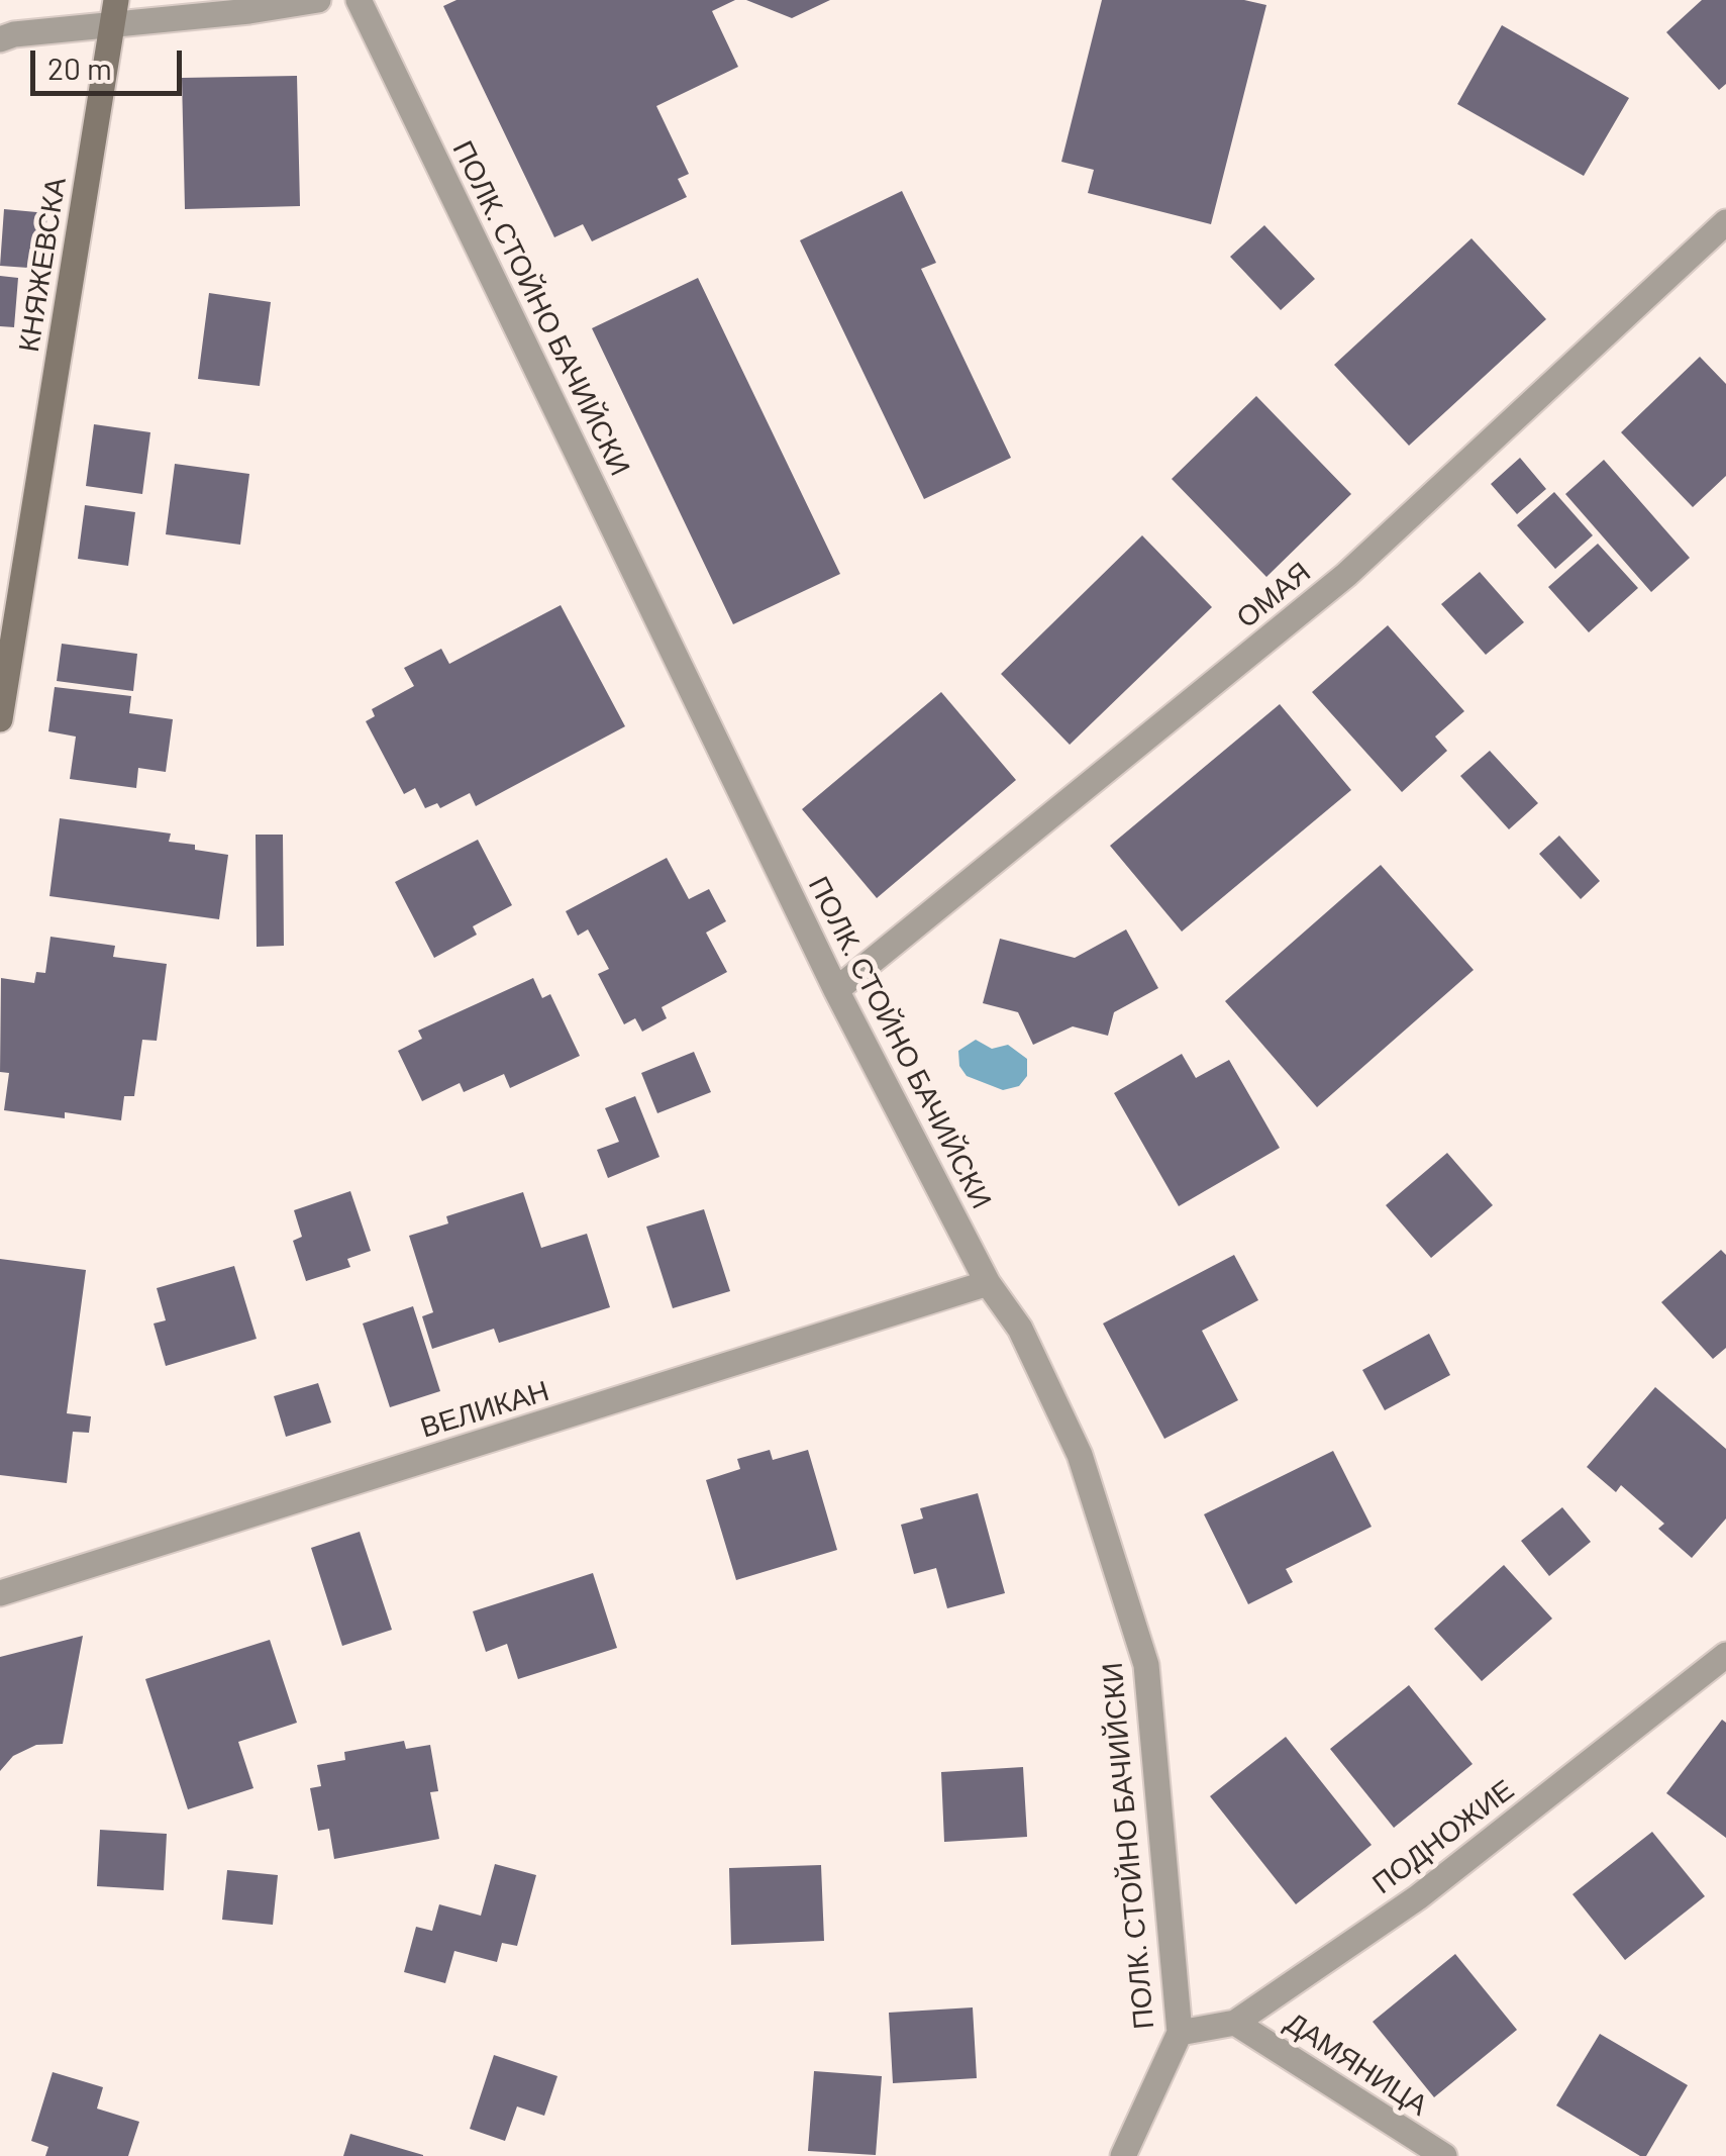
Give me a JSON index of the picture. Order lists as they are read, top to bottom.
{
  "streets": {
    "street": [
      "КНЯЖЕВСКА",
      "ПОЛК. СТОЙНО БАЧИЙСКИ",
      "ОМАЯ",
      "ВЕЛИКАН",
      "ПОДНОЖИЕ",
      "ДАМЯНИЦА"
    ]
  },
  "crossings": [
    ["ПОЛК. СТОЙНО БАЧИЙСКИ", "ОМАЯ"],
    ["ПОЛК. СТОЙНО БАЧИЙСКИ", "ВЕЛИКАН"],
    ["ПОЛК. СТОЙНО БАЧИЙСКИ", "ПОДНОЖИЕ"],
    ["ПОДНОЖИЕ", "ДАМЯНИЦА"]
  ],
  "scale_bar": "20 m"
}
